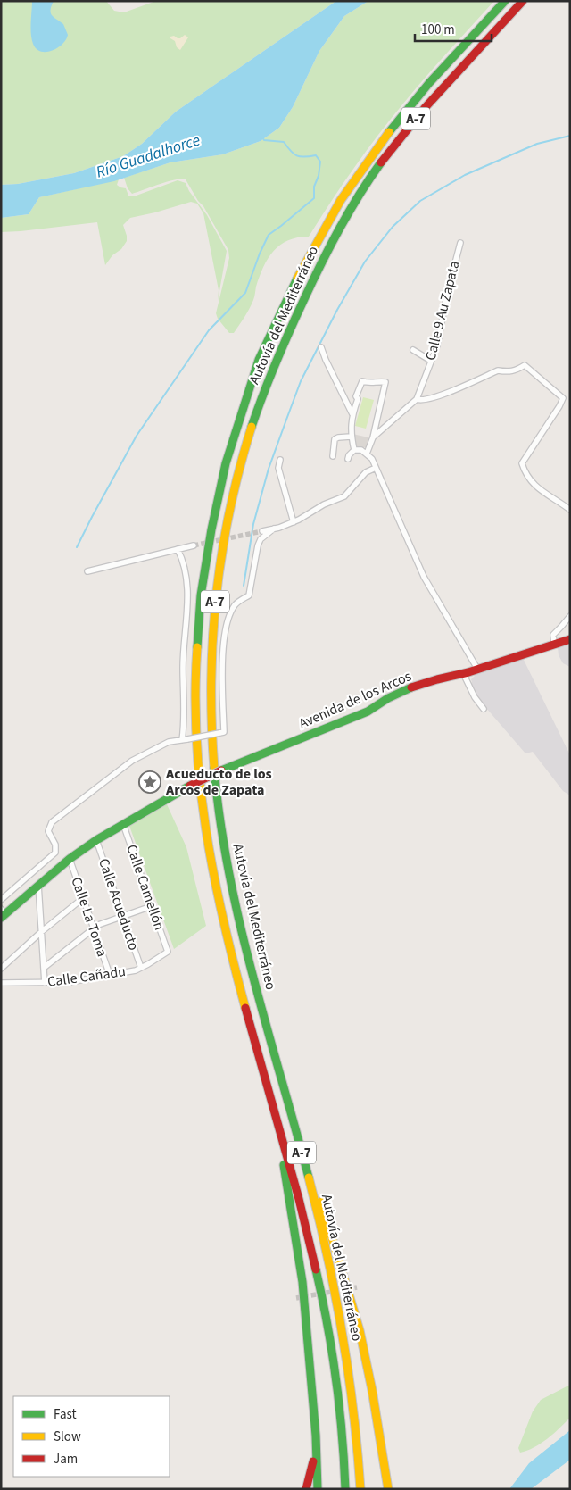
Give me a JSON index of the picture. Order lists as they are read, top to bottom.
{
  "streets": {
    "main road": ["A-7", "Autovía del Mediterráneo", "Avenida de los Arcos"],
    "street": [
      "Calle 9 Au Zapata",
      "Calle Camellón",
      "Calle Acueducto",
      "Calle La Toma",
      "Calle Cañadu"
    ]
  },
  "crossings": [
    ["Avenida de los Arcos", "Calle Camellón"],
    ["Avenida de los Arcos", "Calle Acueducto"],
    ["Avenida de los Arcos", "Calle La Toma"],
    ["Calle Camellón", "Calle Cañadu"],
    ["Calle Acueducto", "Calle Cañadu"],
    ["Calle La Toma", "Calle Cañadu"]
  ],
  "water": ["Río Guadalhorce"],
  "places": {
    "place": ["Acueducto de los Arcos de Zapata"]
  },
  "legend": ["Fast", "Slow", "Jam"],
  "scale_bar": "100 m"
}
